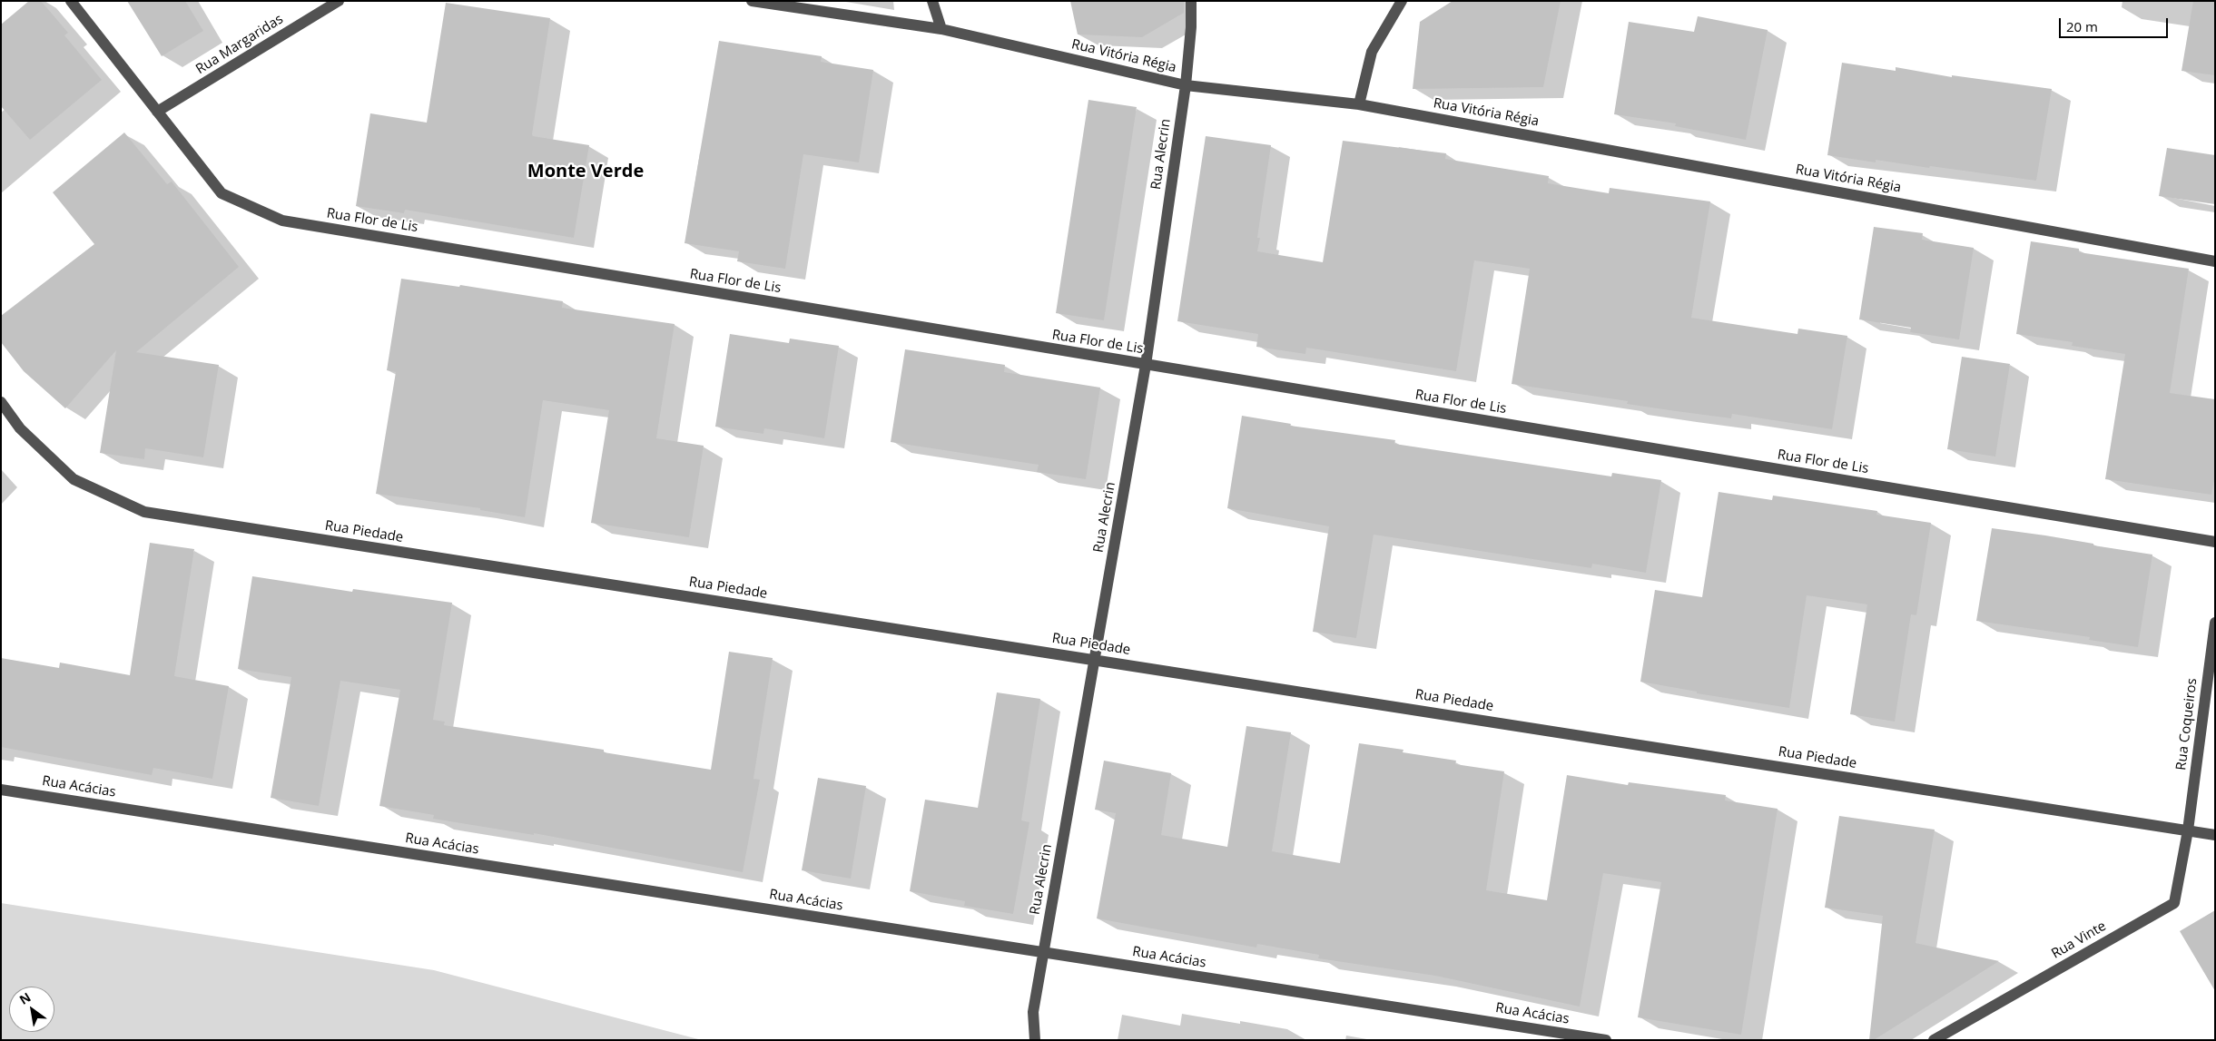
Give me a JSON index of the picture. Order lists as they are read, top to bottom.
{
  "streets": {
    "street": [
      "Rua Margaridas",
      "Rua Vitória Régia",
      "Rua Alecrin",
      "Rua Flor de Lis",
      "Rua Piedade",
      "Rua Coqueiros",
      "Rua Acácias",
      "Rua Vinte"
    ]
  },
  "crossings": [
    ["Rua Margaridas", "Rua Flor de Lis"],
    ["Rua Vitória Régia", "Rua Alecrin"],
    ["Rua Alecrin", "Rua Flor de Lis"],
    ["Rua Alecrin", "Rua Piedade"],
    ["Rua Alecrin", "Rua Acácias"],
    ["Rua Piedade", "Rua Coqueiros"],
    ["Rua Piedade", "Rua Vinte"],
    ["Rua Coqueiros", "Rua Vinte"]
  ],
  "districts": ["Monte Verde"],
  "scale_bar": "20 m",
  "north": "top left"
}
